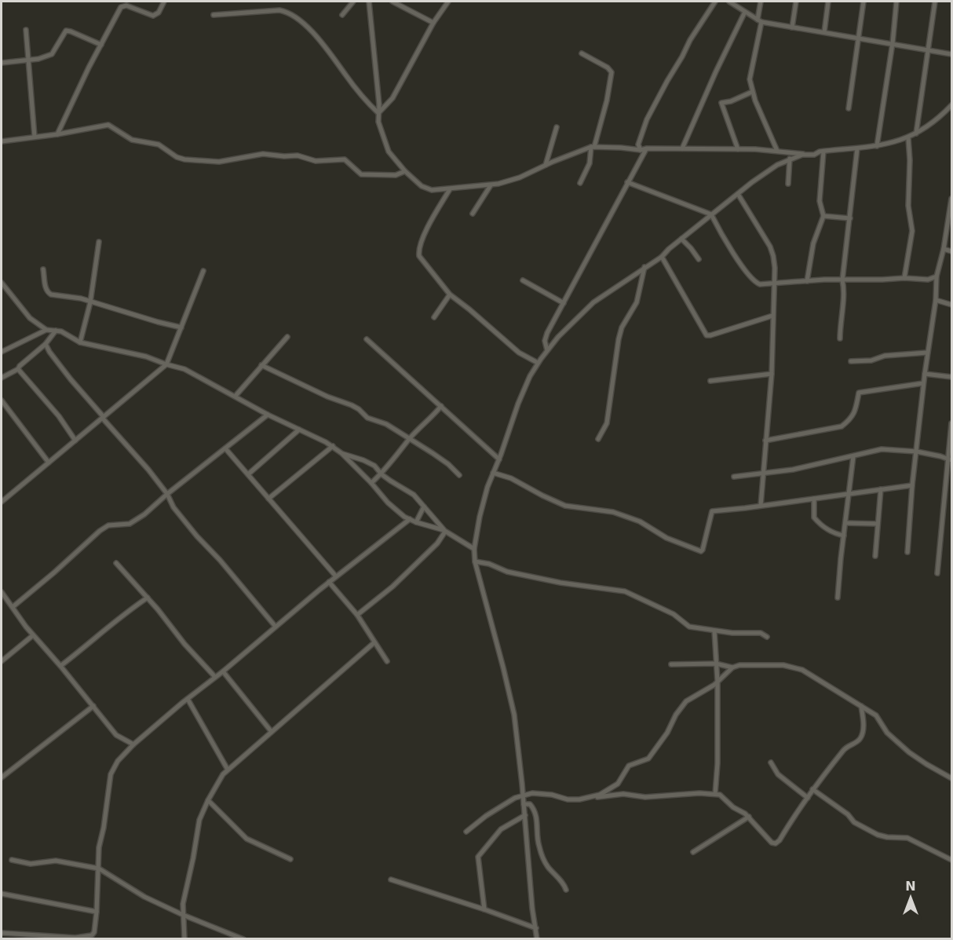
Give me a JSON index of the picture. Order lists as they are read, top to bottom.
{
  "north": "top"
}
